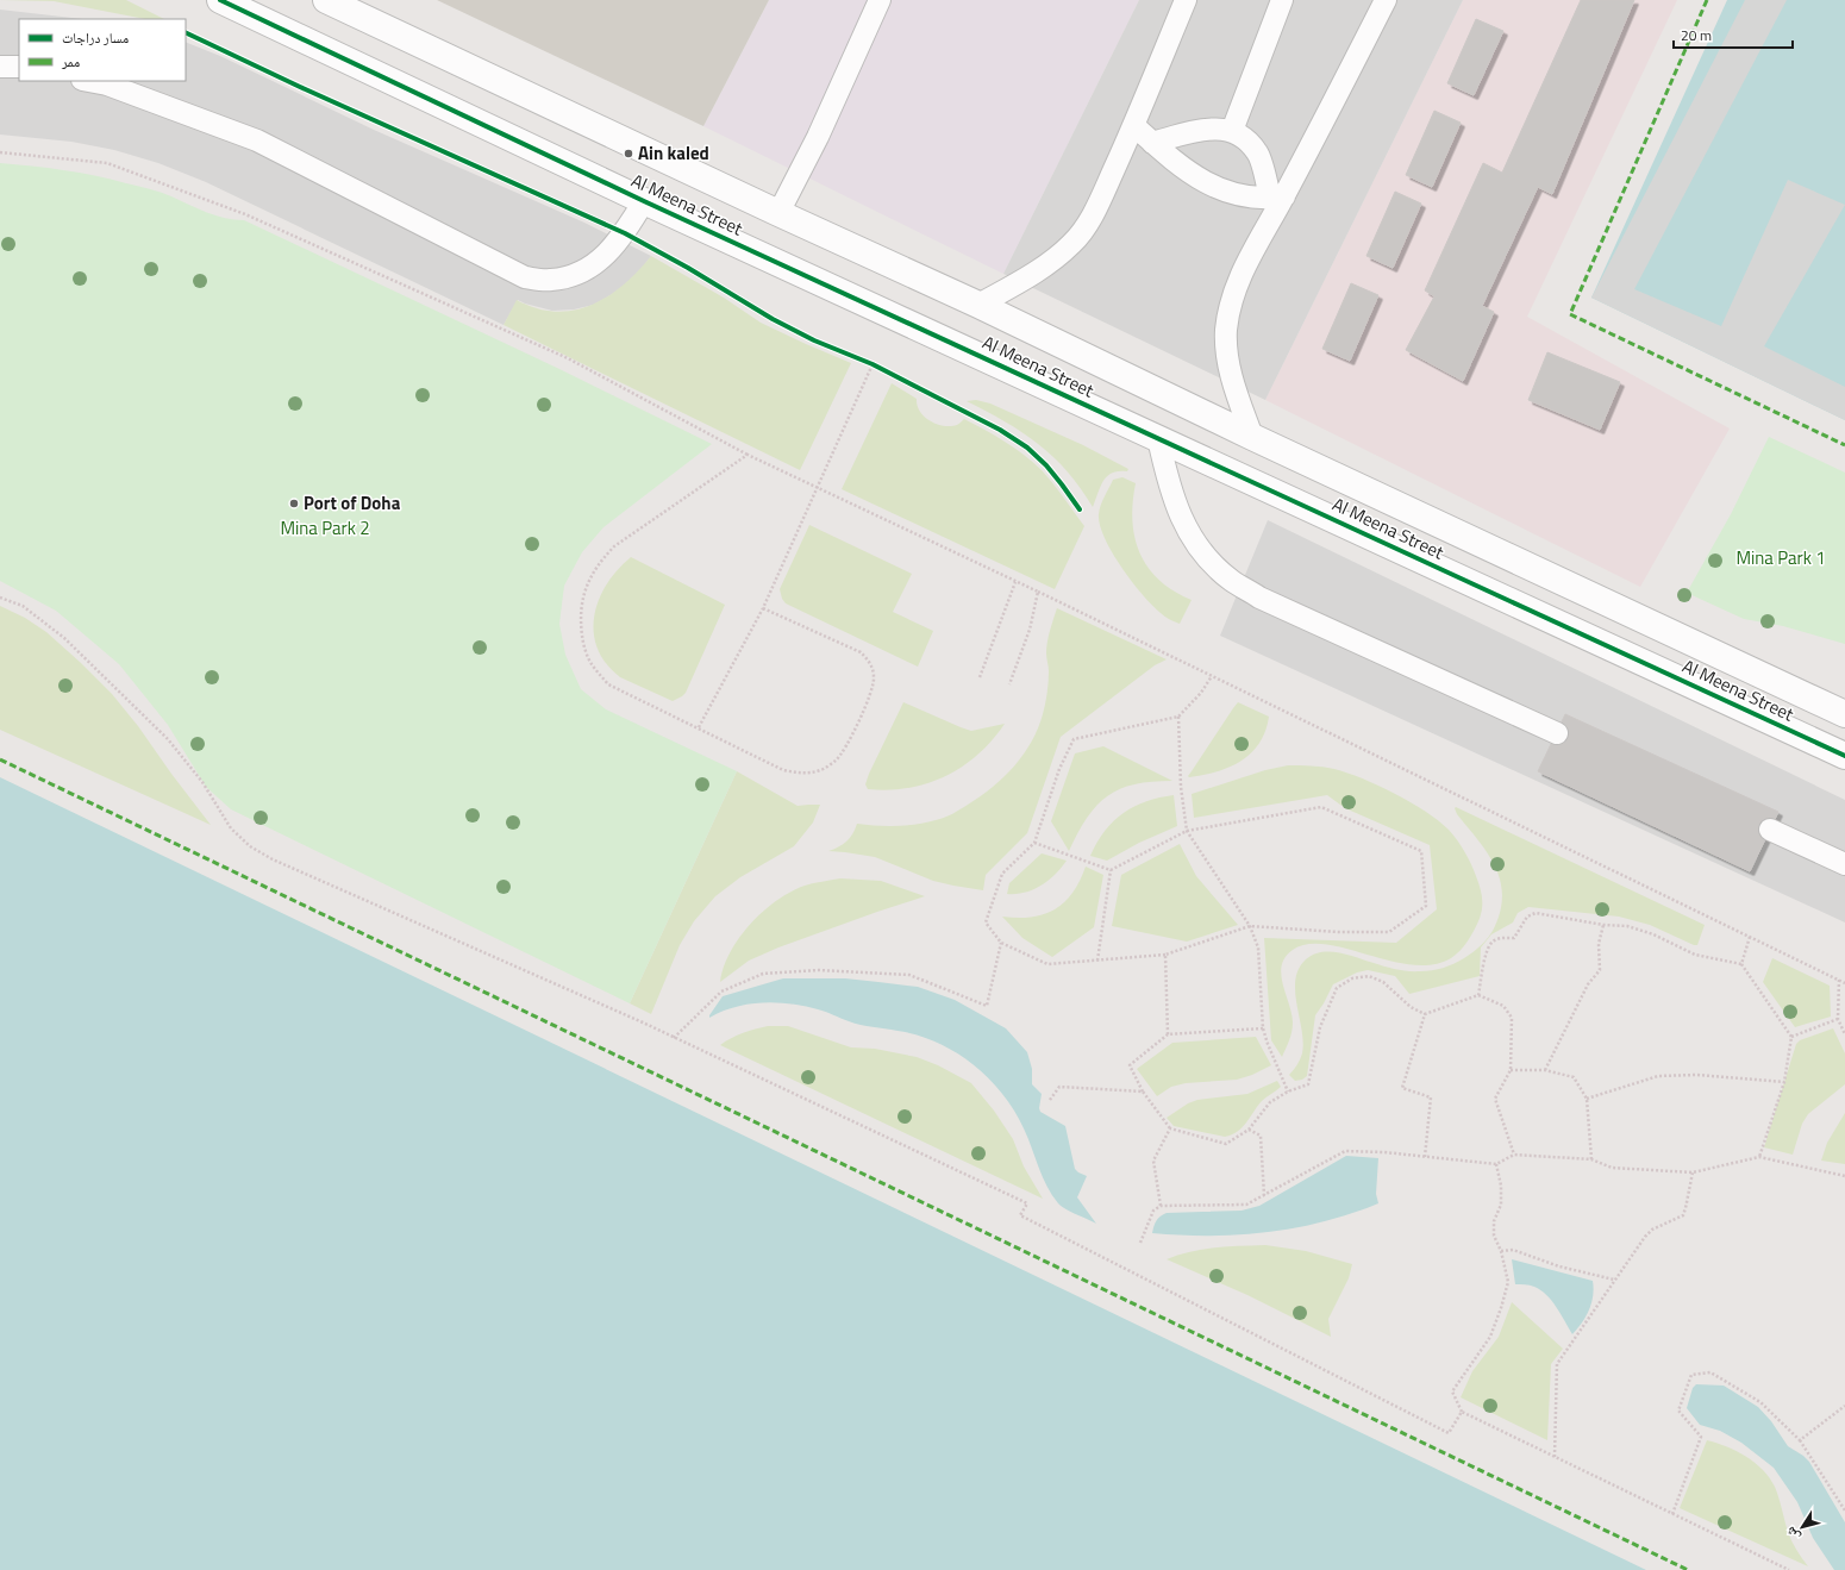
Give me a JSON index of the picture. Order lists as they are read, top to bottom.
{
  "streets": {
    "street": ["Al Meena Street"]
  },
  "parks": ["Mina Park 2", "Mina Park 1"],
  "places": ["Ain kaled", "Port of Doha"],
  "legend": ["مسار دراجات", "ممر"],
  "scale_bar": "20 m",
  "north": "bottom left"
}
